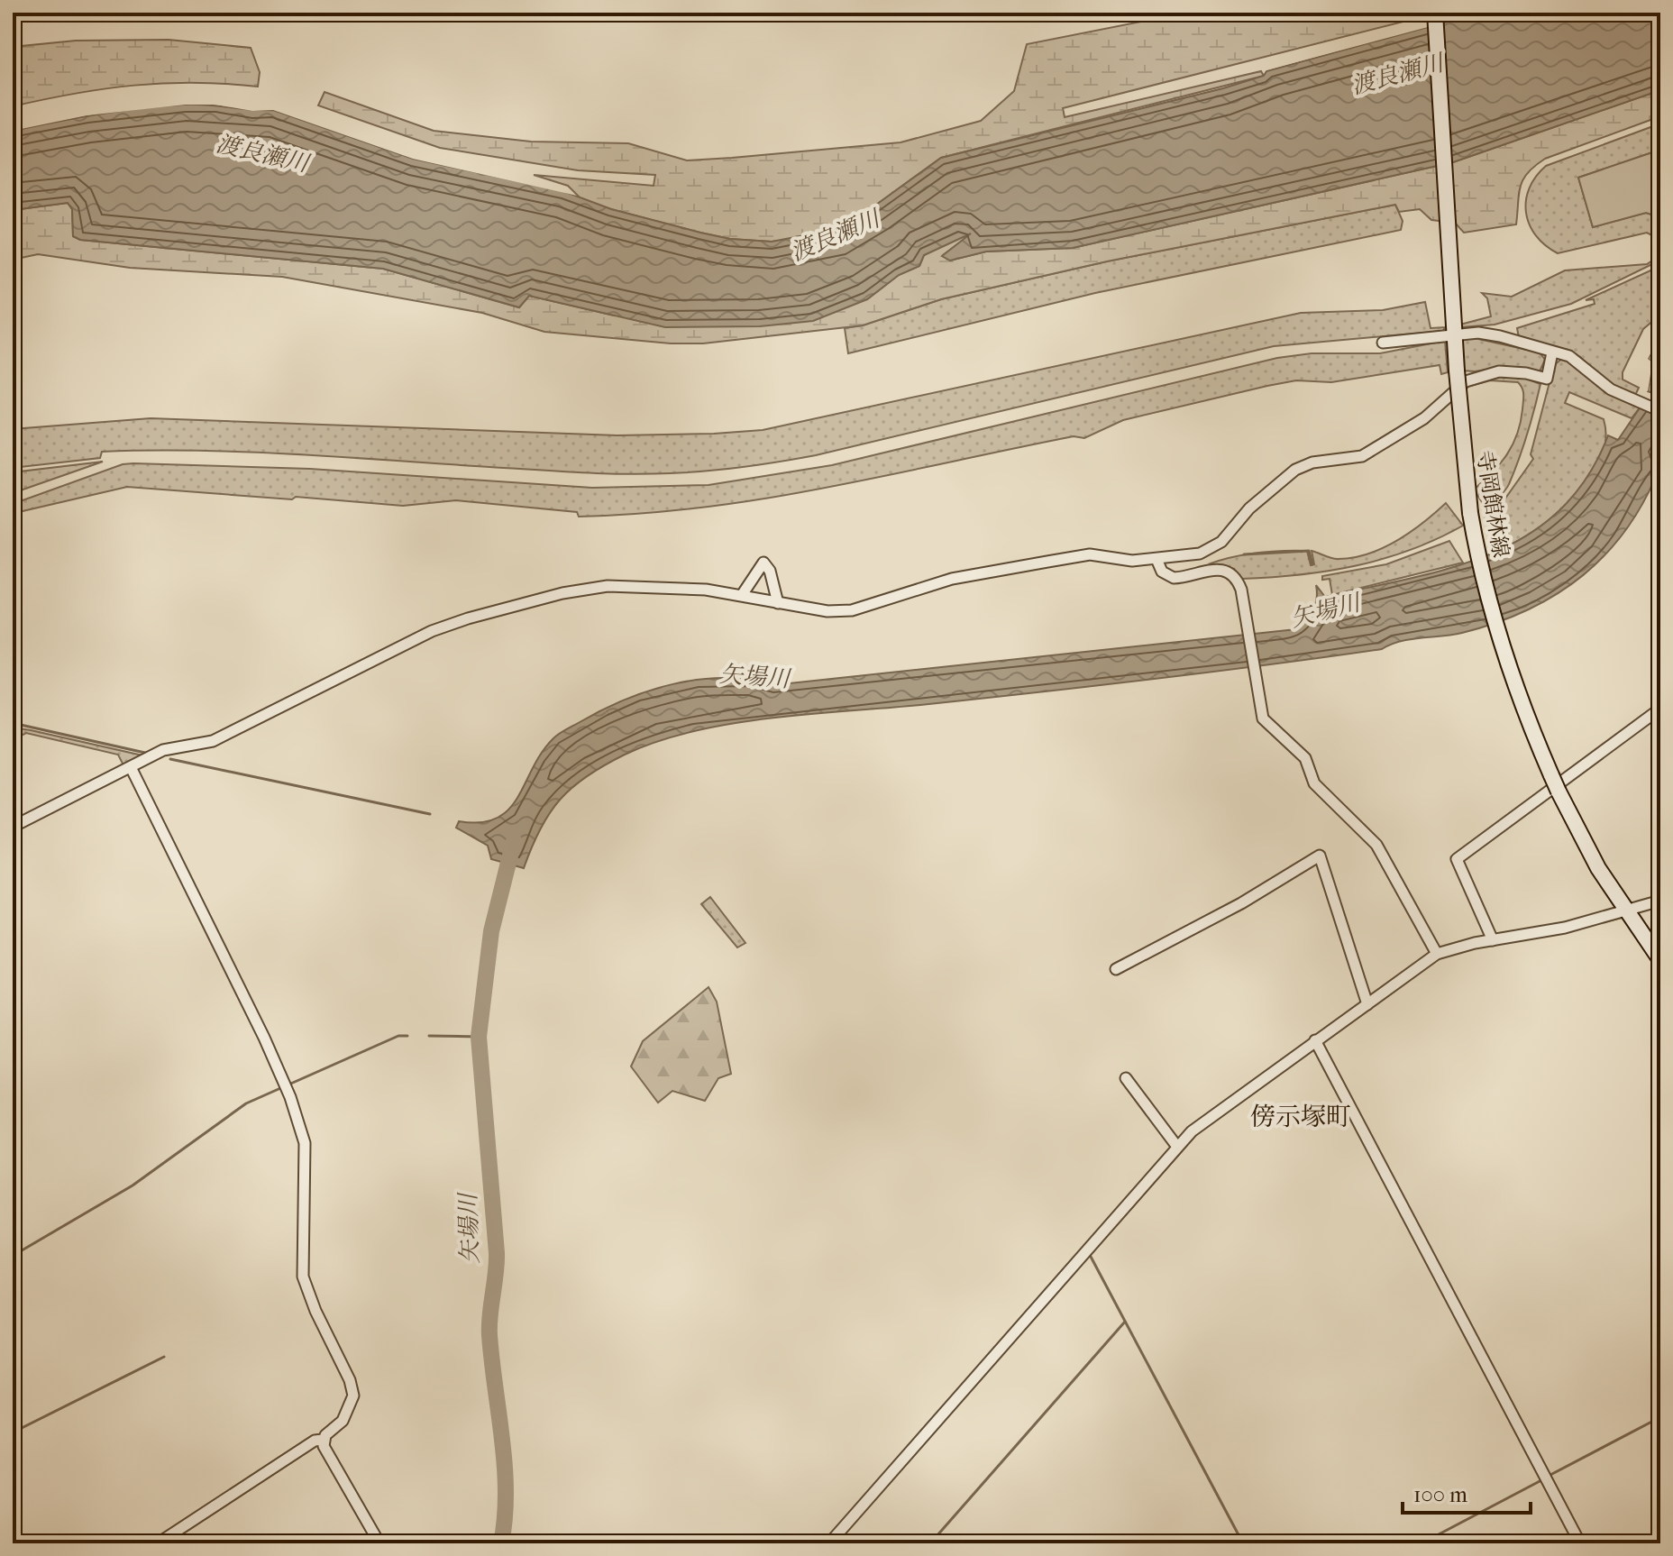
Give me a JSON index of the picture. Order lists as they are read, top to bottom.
{
  "streets": {
    "main road": ["寺岡館林線"]
  },
  "districts": ["傍示塚町"],
  "water": ["渡良瀬川", "矢場川"],
  "scale_bar": "100 m"
}
